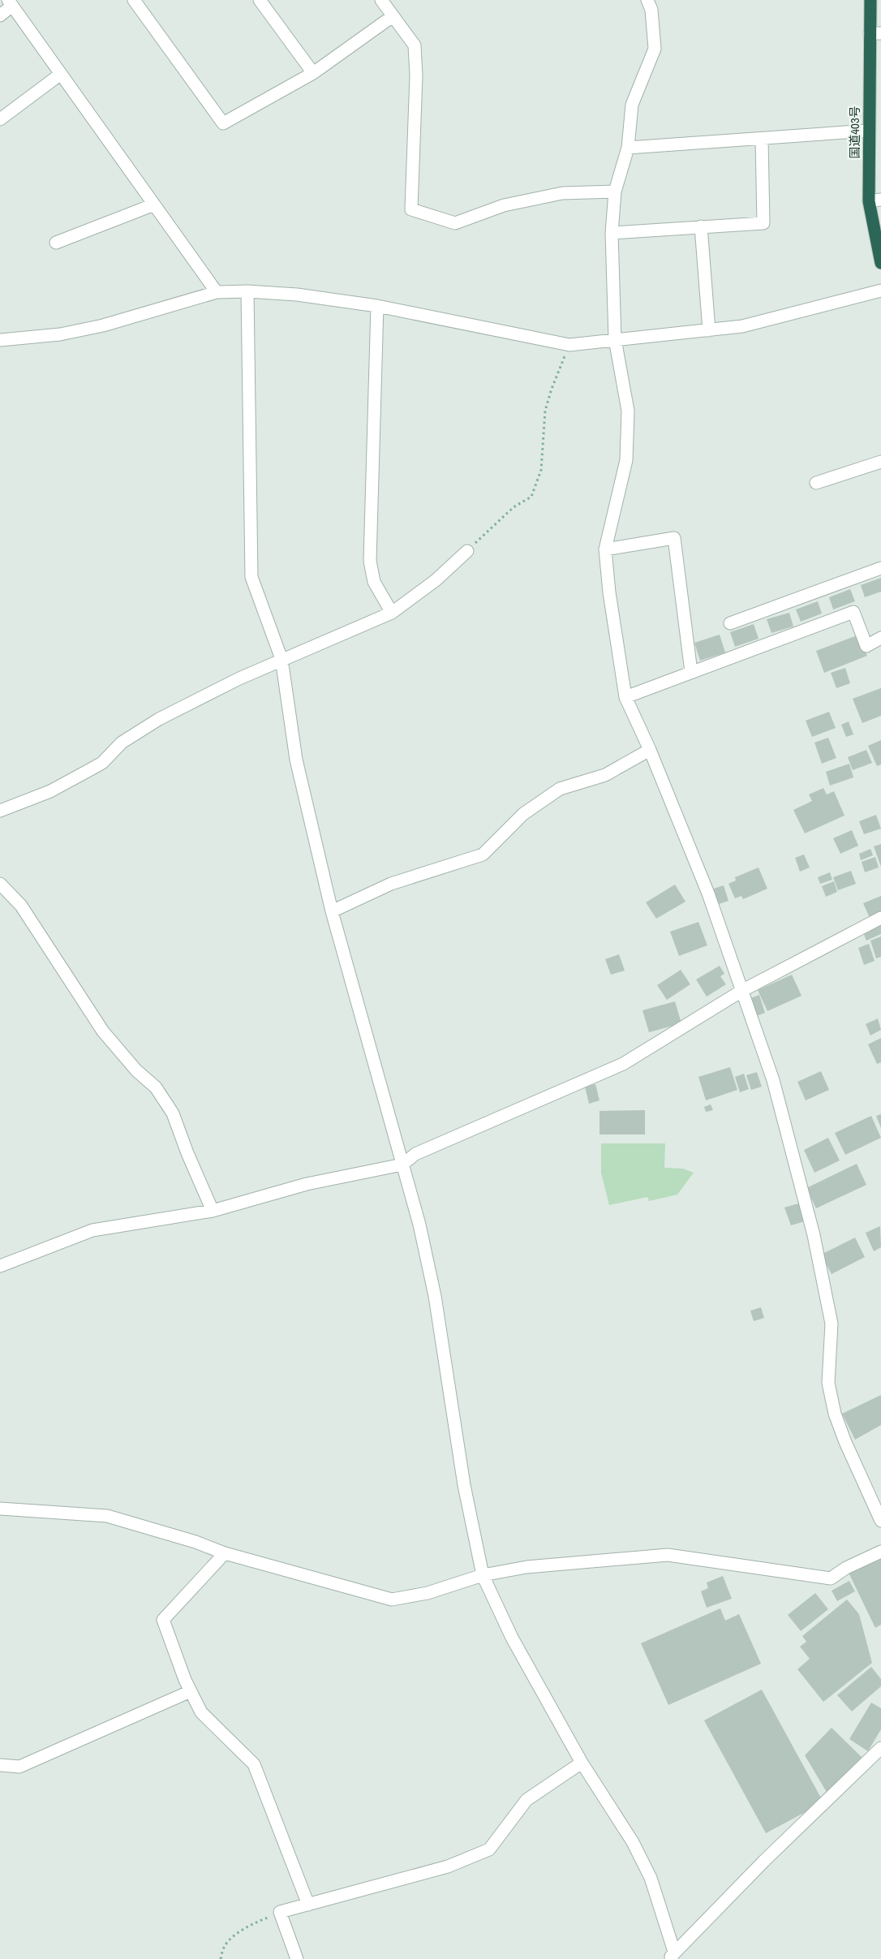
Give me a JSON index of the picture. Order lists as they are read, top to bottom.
{
  "streets": {
    "highway": ["国道403号"]
  }
}
